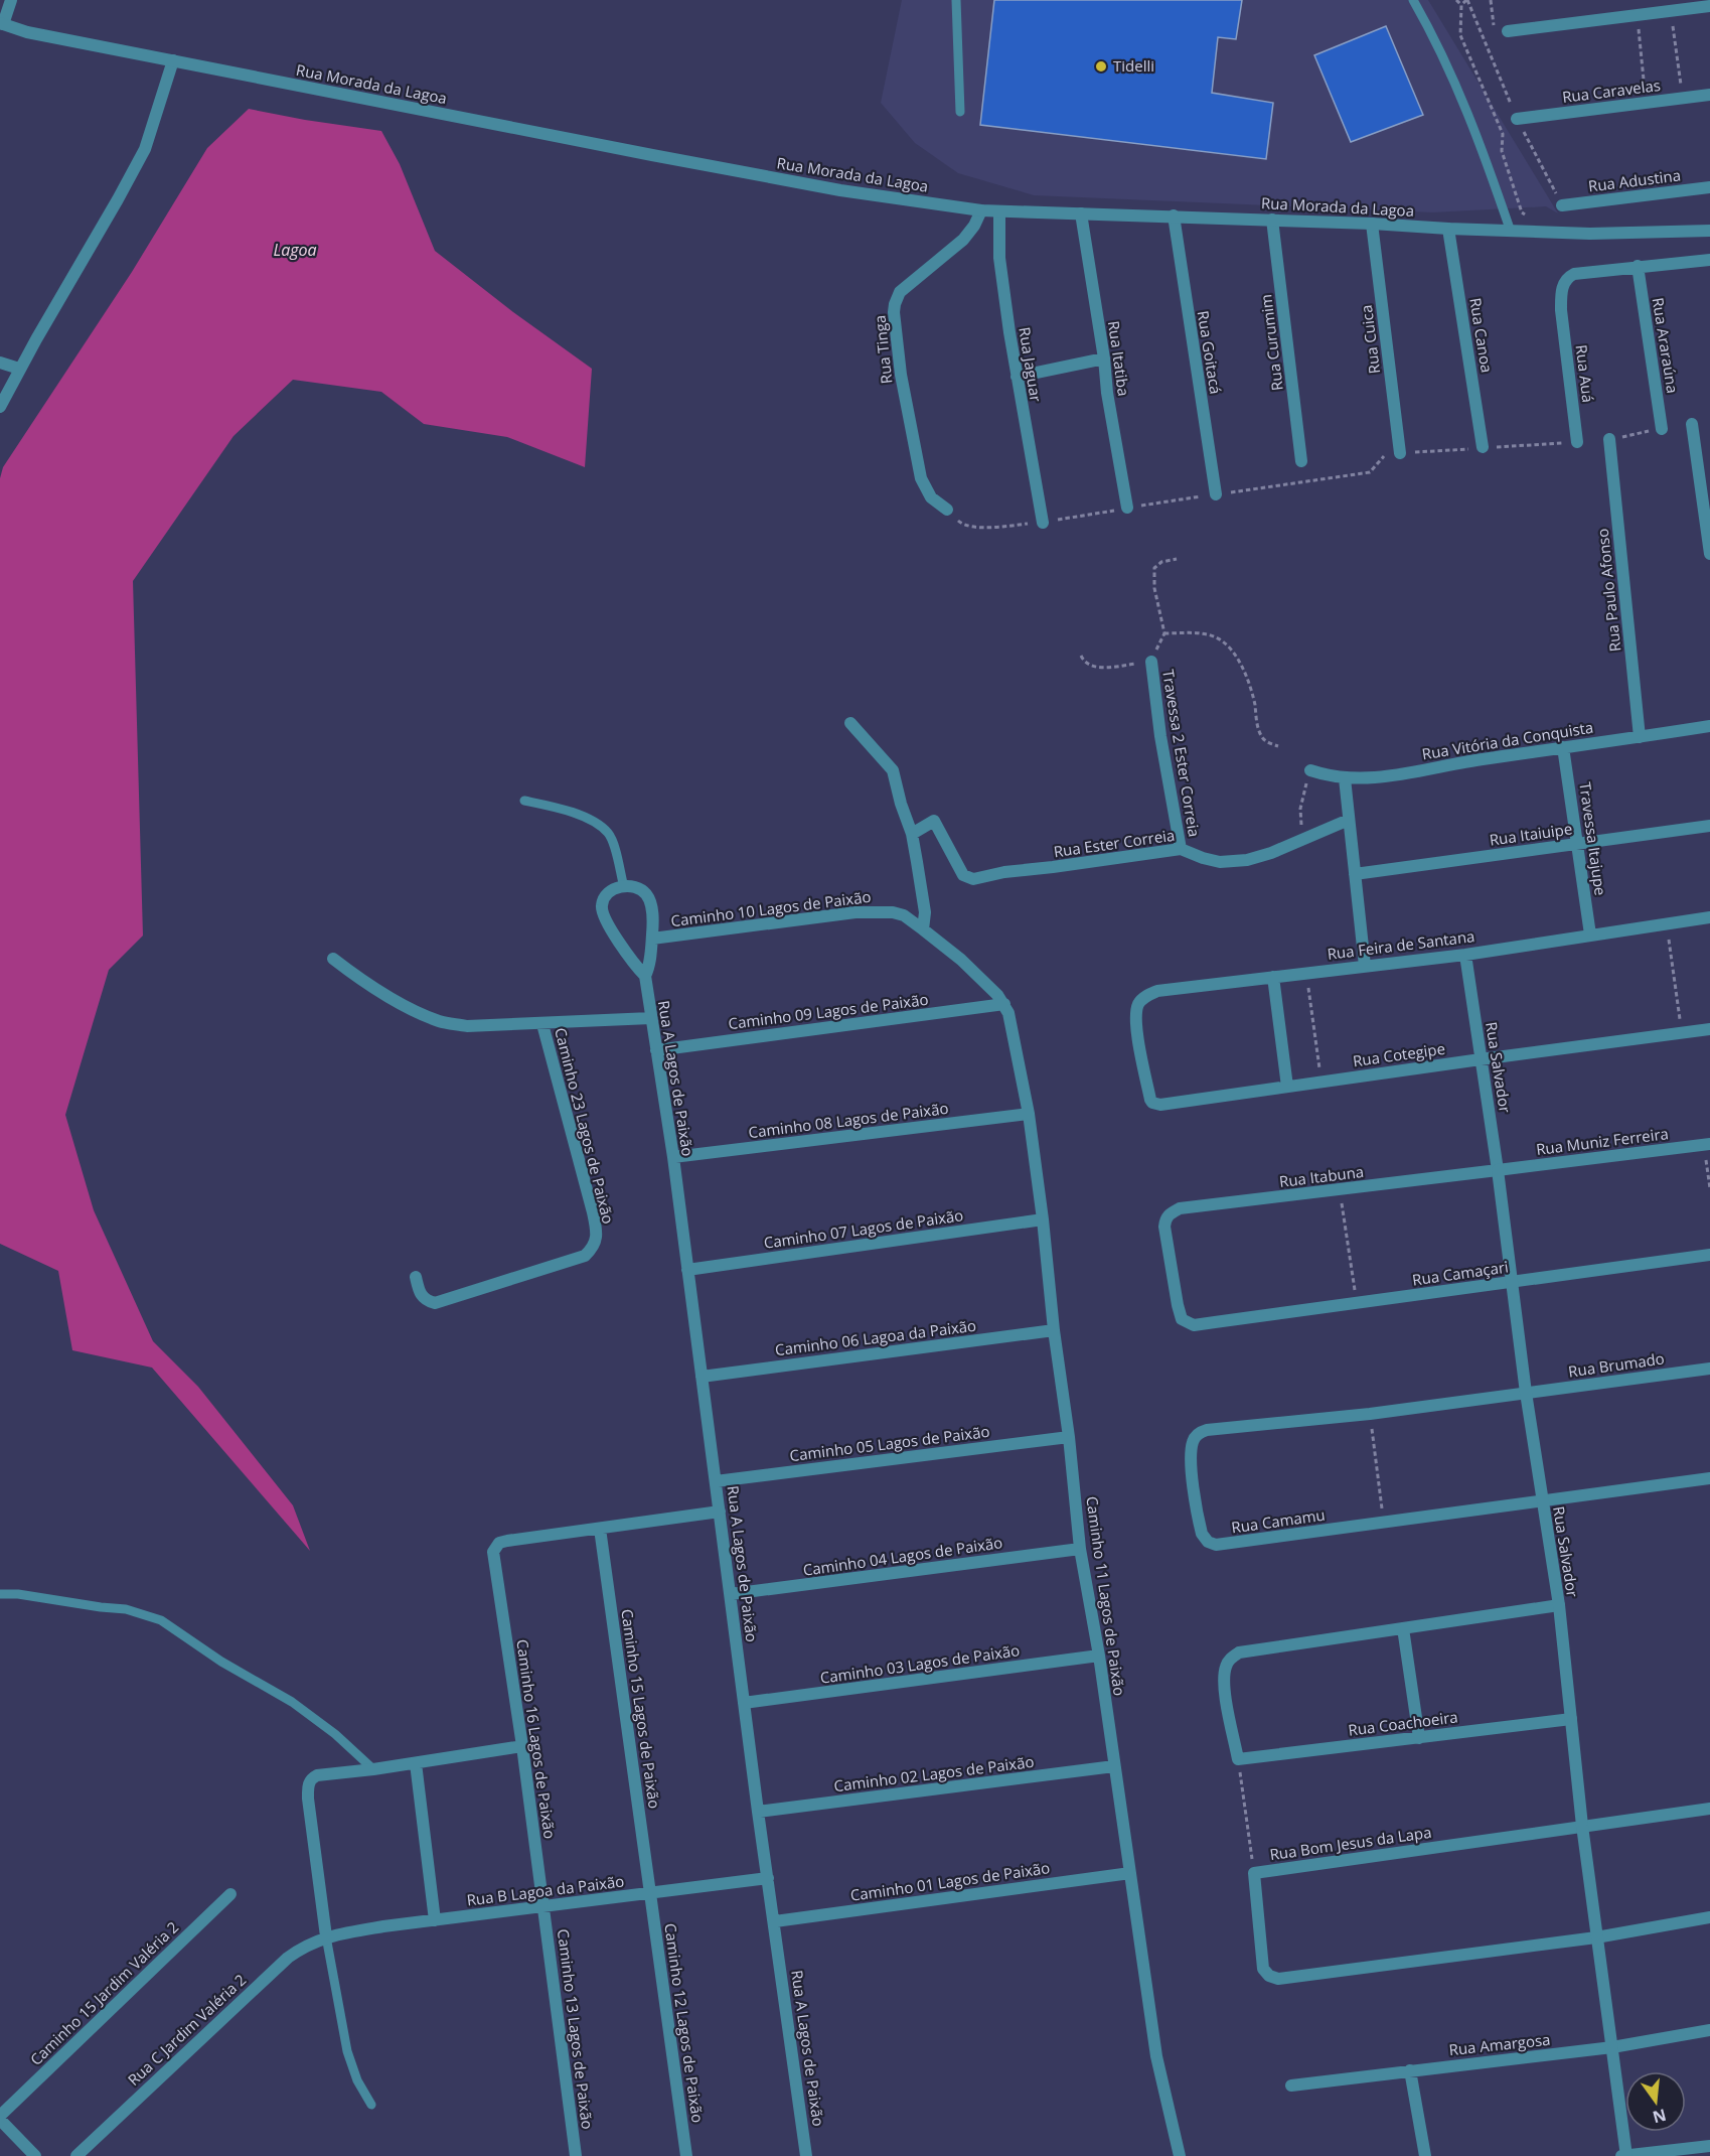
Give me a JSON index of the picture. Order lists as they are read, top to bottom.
{
  "streets": {
    "street": [
      "Rua Morada da Lagoa",
      "Rua Caravelas",
      "Rua Adustina",
      "Rua Canoa",
      "Rua Cuica",
      "Rua Curumim",
      "Rua Araraúna",
      "Rua Tinga",
      "Rua Goitacá",
      "Rua Itatiba",
      "Rua Jaguar",
      "Rua Auá",
      "Rua Paulo Afonso",
      "Rua Vitória da Conquista",
      "Travessa 2 Ester Correia",
      "Rua Itaiuipe",
      "Travessa Itajupe",
      "Rua Ester Correia",
      "Caminho 10 Lagos de Paixão",
      "Rua Feira de Santana",
      "Caminho 09 Lagos de Paixão",
      "Rua Cotegipe",
      "Rua Salvador",
      "Rua A Lagos de Paixão",
      "Caminho 08 Lagos de Paixão",
      "Caminho 23 Lagos de Paixão",
      "Rua Muniz Ferreira",
      "Rua Itabuna",
      "Caminho 07 Lagos de Paixão",
      "Rua Camaçari",
      "Caminho 06 Lagoa da Paixão",
      "Rua Brumado",
      "Caminho 05 Lagos de Paixão",
      "Rua Camamu",
      "Caminho 04 Lagos de Paixão",
      "Caminho 11 Lagos de Paixão",
      "Caminho 03 Lagos de Paixão",
      "Caminho 15 Lagos de Paixão",
      "Rua Coachoeira",
      "Caminho 16 Lagos de Paixão",
      "Caminho 02 Lagos de Paixão",
      "Rua Bom Jesus da Lapa",
      "Caminho 01 Lagos de Paixão",
      "Rua B Lagoa da Paixão",
      "Caminho 15 Jardim Valéria 2",
      "Caminho 12 Lagos de Paixão",
      "Caminho 13 Lagos de Paixão",
      "Rua C Jardim Valéria 2",
      "Rua Amargosa"
    ]
  },
  "crossings": [
    ["Rua Morada da Lagoa", "Rua Canoa"],
    ["Rua Morada da Lagoa", "Rua Cuica"],
    ["Rua Morada da Lagoa", "Rua Curumim"],
    ["Rua Morada da Lagoa", "Rua Tinga"],
    ["Rua Morada da Lagoa", "Rua Goitacá"],
    ["Rua Morada da Lagoa", "Rua Itatiba"],
    ["Rua Morada da Lagoa", "Rua Jaguar"],
    ["Rua Araraúna", "Rua Auá"],
    ["Rua Paulo Afonso", "Rua Vitória da Conquista"],
    ["Rua Vitória da Conquista", "Travessa Itajupe"],
    ["Travessa 2 Ester Correia", "Rua Ester Correia"],
    ["Rua Itaiuipe", "Travessa Itajupe"],
    ["Travessa Itajupe", "Rua Feira de Santana"],
    ["Caminho 10 Lagos de Paixão", "Caminho 09 Lagos de Paixão"],
    ["Caminho 10 Lagos de Paixão", "Rua A Lagos de Paixão"],
    ["Caminho 10 Lagos de Paixão", "Caminho 11 Lagos de Paixão"],
    ["Rua Feira de Santana", "Rua Cotegipe"],
    ["Rua Feira de Santana", "Rua Salvador"],
    ["Caminho 09 Lagos de Paixão", "Rua A Lagos de Paixão"],
    ["Caminho 09 Lagos de Paixão", "Caminho 11 Lagos de Paixão"],
    ["Rua Cotegipe", "Rua Salvador"],
    ["Rua Salvador", "Rua Muniz Ferreira"],
    ["Rua Salvador", "Rua Itabuna"],
    ["Rua Salvador", "Rua Camaçari"],
    ["Rua Salvador", "Rua Brumado"],
    ["Rua Salvador", "Rua Camamu"],
    ["Rua Salvador", "Rua Coachoeira"],
    ["Rua Salvador", "Rua Bom Jesus da Lapa"],
    ["Rua Salvador", "Rua Amargosa"],
    ["Rua A Lagos de Paixão", "Caminho 08 Lagos de Paixão"],
    ["Rua A Lagos de Paixão", "Caminho 07 Lagos de Paixão"],
    ["Rua A Lagos de Paixão", "Caminho 06 Lagoa da Paixão"],
    ["Rua A Lagos de Paixão", "Caminho 05 Lagos de Paixão"],
    ["Rua A Lagos de Paixão", "Caminho 04 Lagos de Paixão"],
    ["Rua A Lagos de Paixão", "Caminho 03 Lagos de Paixão"],
    ["Rua A Lagos de Paixão", "Caminho 16 Lagos de Paixão"],
    ["Rua A Lagos de Paixão", "Caminho 02 Lagos de Paixão"],
    ["Rua A Lagos de Paixão", "Caminho 01 Lagos de Paixão"],
    ["Rua A Lagos de Paixão", "Rua B Lagoa da Paixão"],
    ["Caminho 08 Lagos de Paixão", "Caminho 11 Lagos de Paixão"],
    ["Rua Muniz Ferreira", "Rua Itabuna"],
    ["Rua Itabuna", "Rua Camaçari"],
    ["Caminho 07 Lagos de Paixão", "Caminho 11 Lagos de Paixão"],
    ["Caminho 06 Lagoa da Paixão", "Caminho 11 Lagos de Paixão"],
    ["Rua Brumado", "Rua Camamu"],
    ["Caminho 05 Lagos de Paixão", "Caminho 11 Lagos de Paixão"],
    ["Caminho 04 Lagos de Paixão", "Caminho 11 Lagos de Paixão"],
    ["Caminho 11 Lagos de Paixão", "Caminho 03 Lagos de Paixão"],
    ["Caminho 11 Lagos de Paixão", "Caminho 02 Lagos de Paixão"],
    ["Caminho 11 Lagos de Paixão", "Caminho 01 Lagos de Paixão"],
    ["Caminho 15 Lagos de Paixão", "Caminho 16 Lagos de Paixão"],
    ["Caminho 15 Lagos de Paixão", "Rua B Lagoa da Paixão"],
    ["Caminho 15 Lagos de Paixão", "Caminho 12 Lagos de Paixão"],
    ["Caminho 16 Lagos de Paixão", "Rua B Lagoa da Paixão"],
    ["Caminho 16 Lagos de Paixão", "Caminho 13 Lagos de Paixão"],
    ["Rua B Lagoa da Paixão", "Caminho 12 Lagos de Paixão"],
    ["Rua B Lagoa da Paixão", "Caminho 13 Lagos de Paixão"],
    ["Rua B Lagoa da Paixão", "Rua C Jardim Valéria 2"]
  ],
  "water": ["Lagoa"],
  "places": ["Tidelli"],
  "north": "bottom"
}
